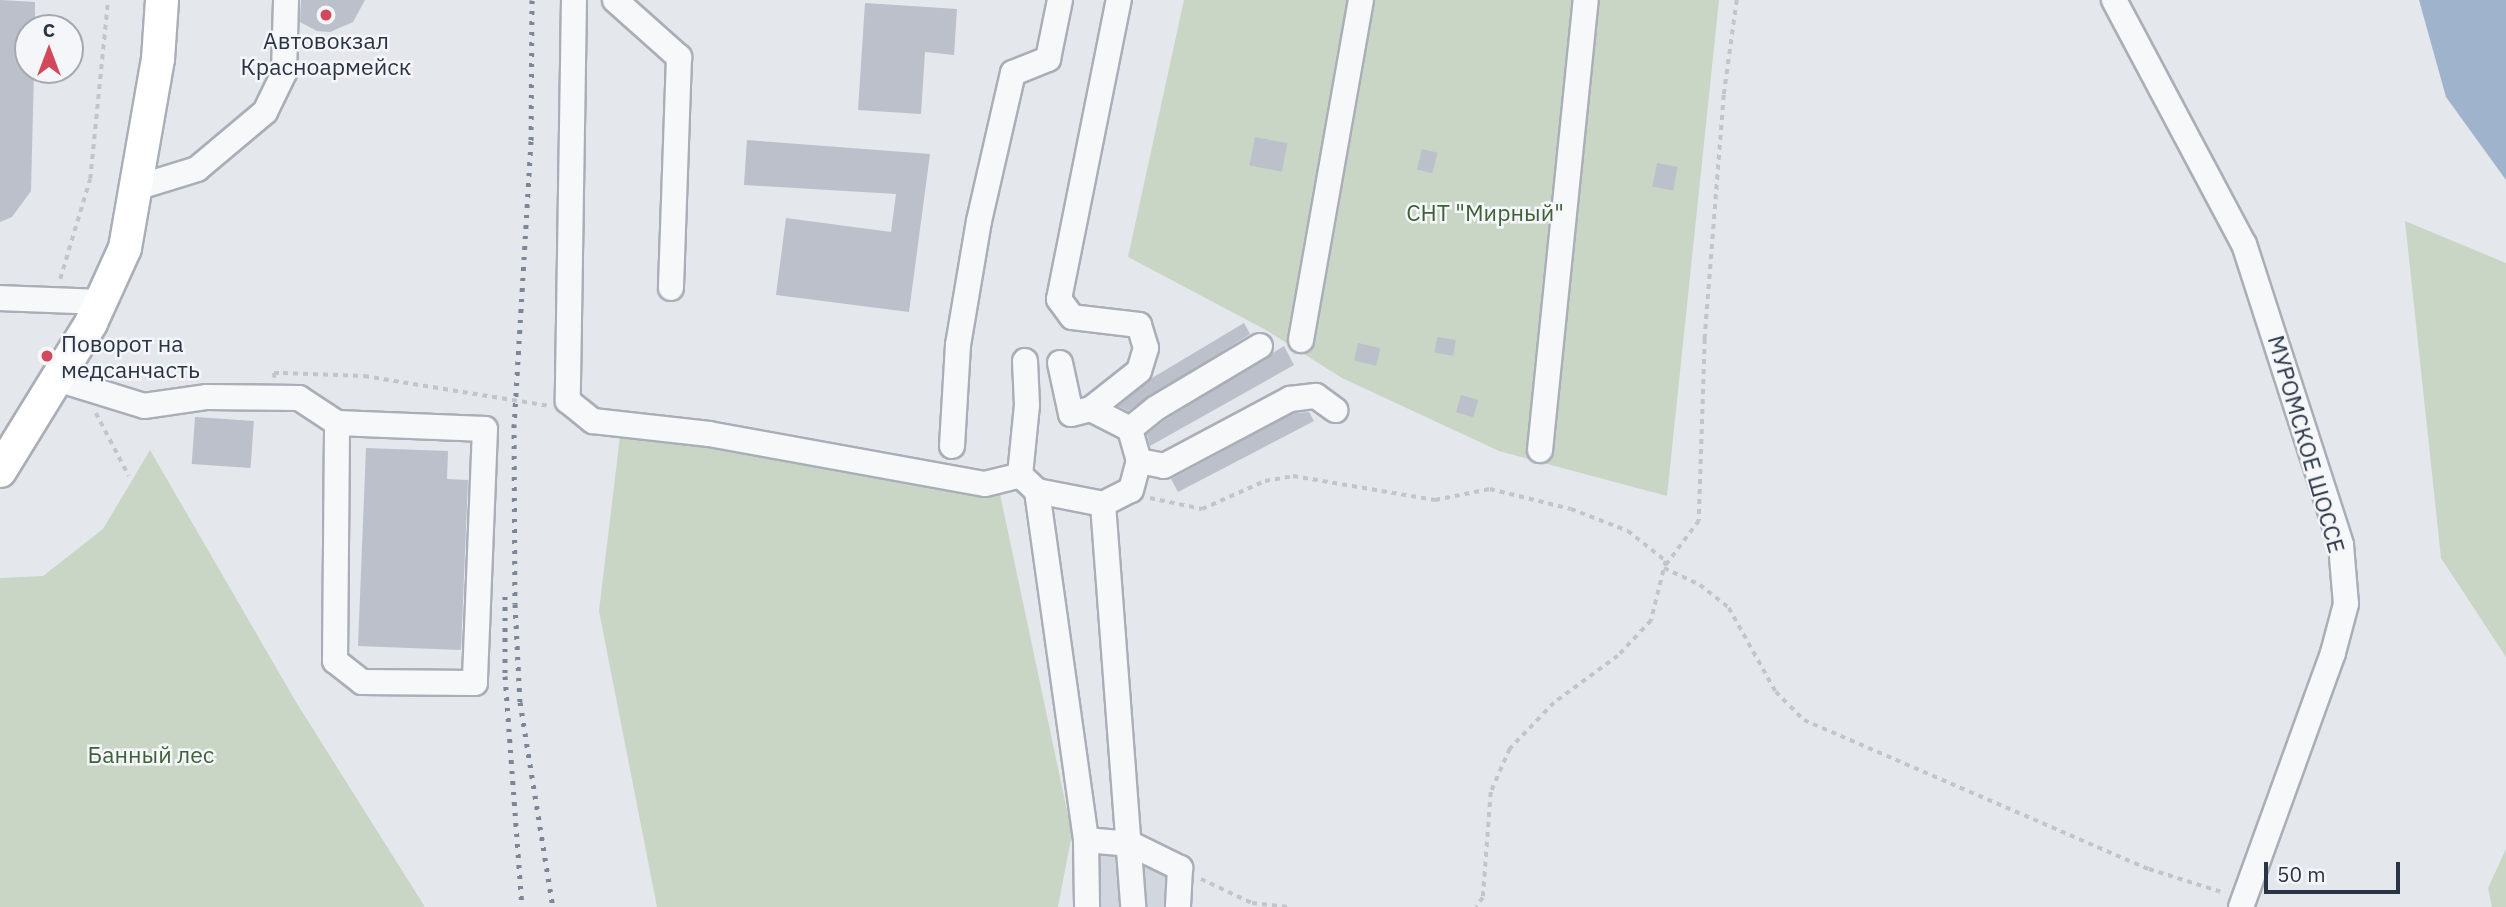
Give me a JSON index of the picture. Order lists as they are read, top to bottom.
{
  "streets": {
    "street": ["МУРОМСКОЕ ШОССЕ"]
  },
  "parks": ["СНТ \"Мирный\"", "Банный лес"],
  "places": ["Автовокзал Красноармейск", "Поворот на медсанчасть"],
  "scale_bar": "50 m",
  "north": "top"
}
